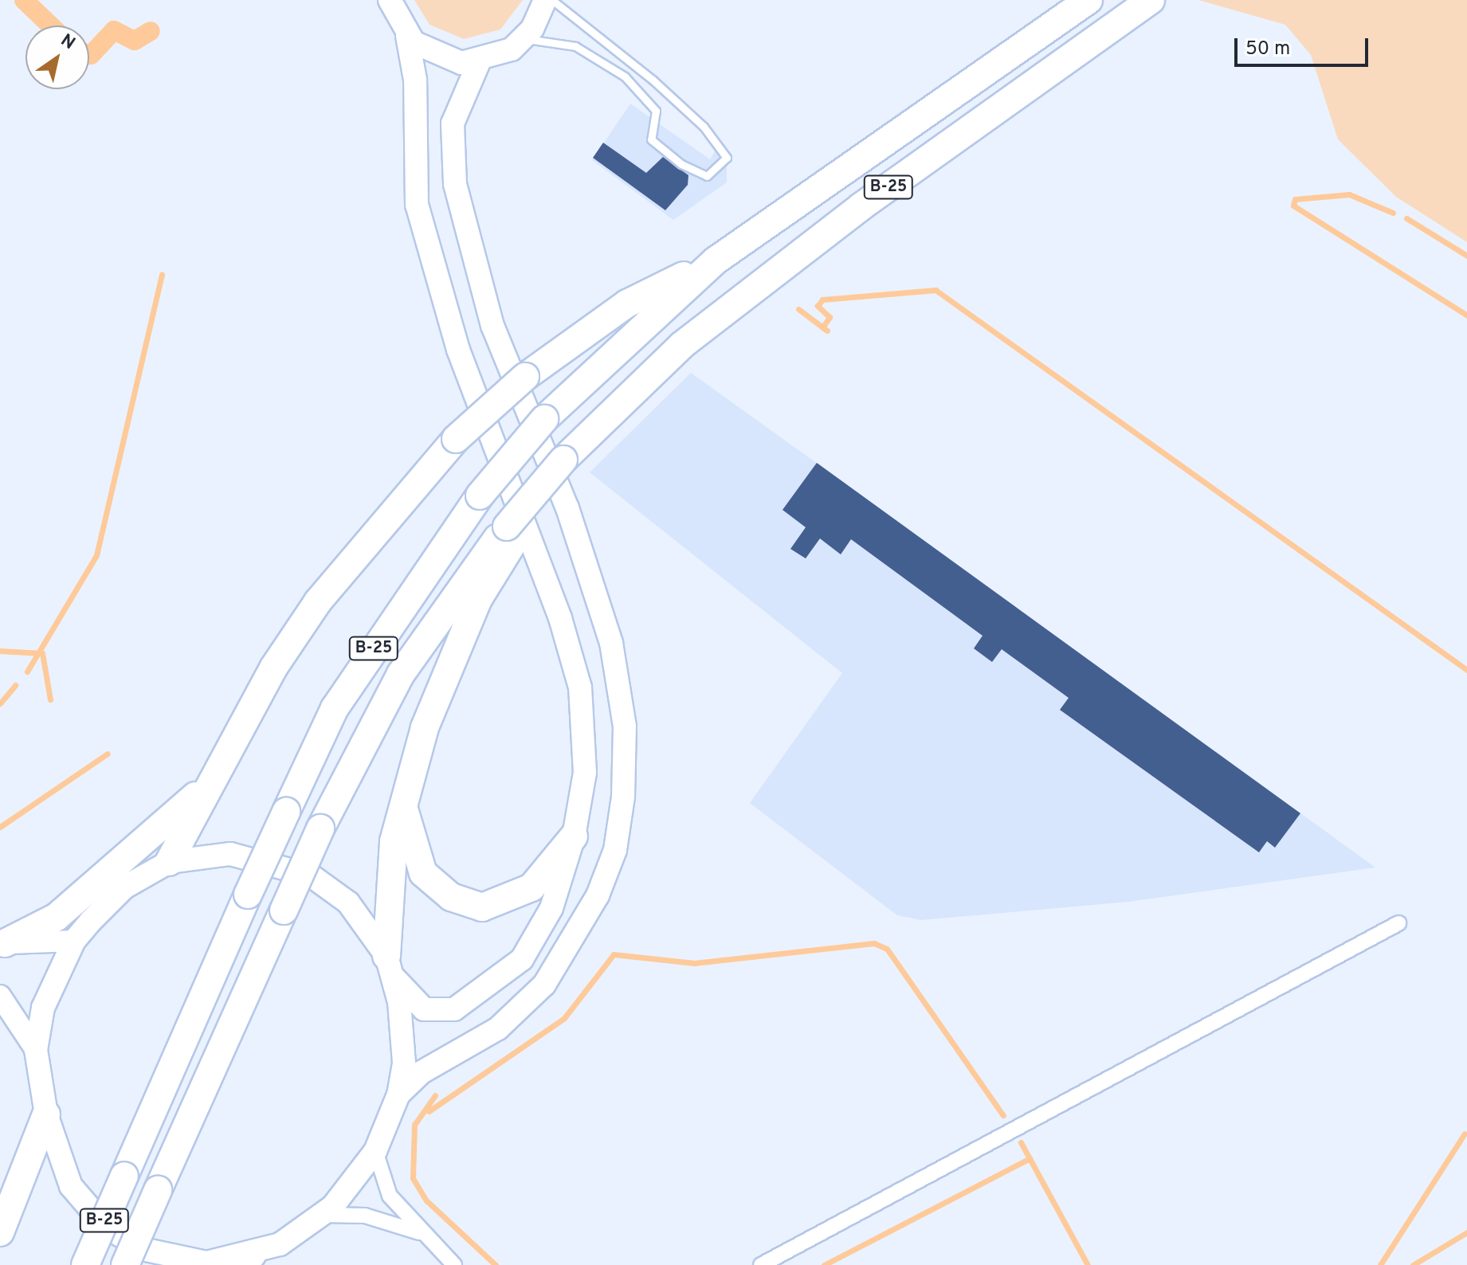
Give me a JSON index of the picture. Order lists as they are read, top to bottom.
{
  "streets": {
    "highway": ["B-25"]
  },
  "scale_bar": "50 m",
  "north": "top right"
}
